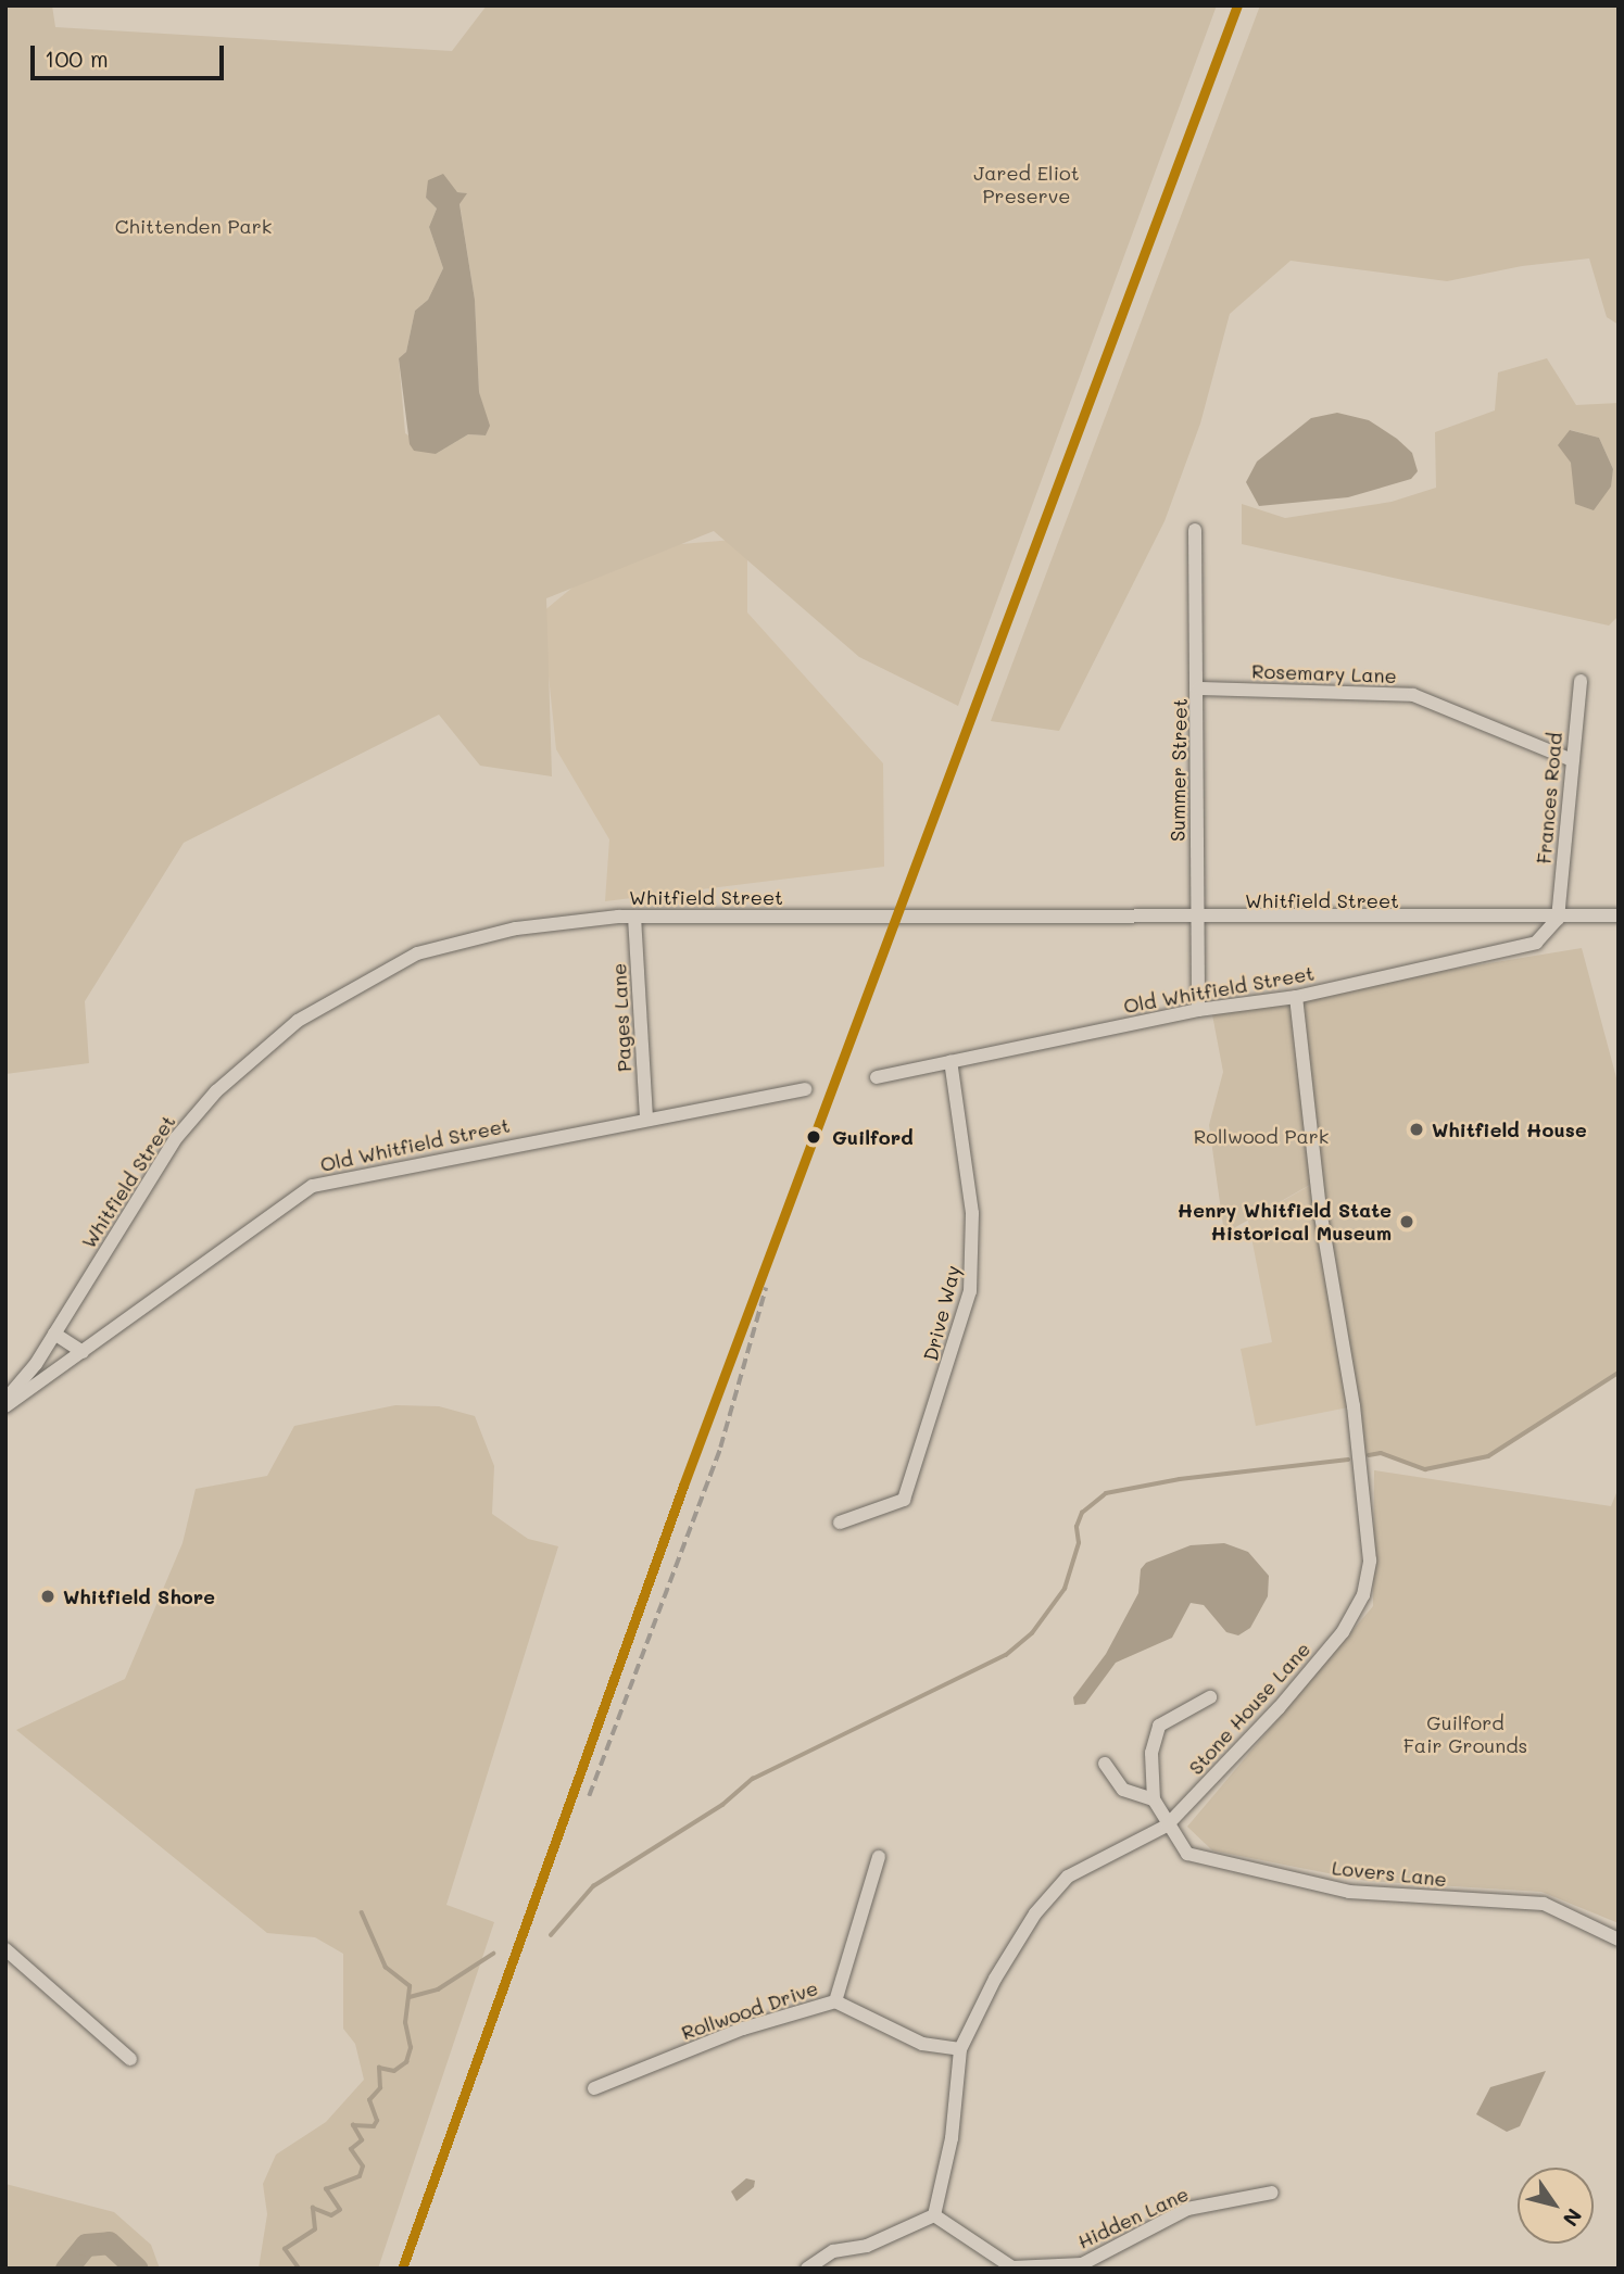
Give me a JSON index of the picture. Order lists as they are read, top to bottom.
{
  "streets": {
    "street": [
      "Rosemary Lane",
      "Summer Street",
      "Frances Road",
      "Whitfield Street",
      "Old Whitfield Street",
      "Pages Lane",
      "Drive Way",
      "Stone House Lane",
      "Lovers Lane",
      "Rollwood Drive",
      "Hidden Lane"
    ]
  },
  "crossings": [
    ["Rosemary Lane", "Summer Street"],
    ["Rosemary Lane", "Frances Road"],
    ["Summer Street", "Whitfield Street"],
    ["Summer Street", "Old Whitfield Street"],
    ["Frances Road", "Whitfield Street"],
    ["Frances Road", "Old Whitfield Street"],
    ["Whitfield Street", "Old Whitfield Street"],
    ["Whitfield Street", "Pages Lane"],
    ["Old Whitfield Street", "Pages Lane"],
    ["Old Whitfield Street", "Drive Way"],
    ["Old Whitfield Street", "Stone House Lane"],
    ["Stone House Lane", "Lovers Lane"],
    ["Stone House Lane", "Rollwood Drive"],
    ["Stone House Lane", "Hidden Lane"]
  ],
  "parks": [
    "Jared Eliot Preserve",
    "Chittenden Park",
    "Rollwood Park",
    "Guilford Fair Grounds"
  ],
  "places": [
    "Whitfield House",
    "Guilford",
    "Henry Whitfield State Historical Museum",
    "Whitfield Shore"
  ],
  "scale_bar": "100 m",
  "north": "bottom right"
}
